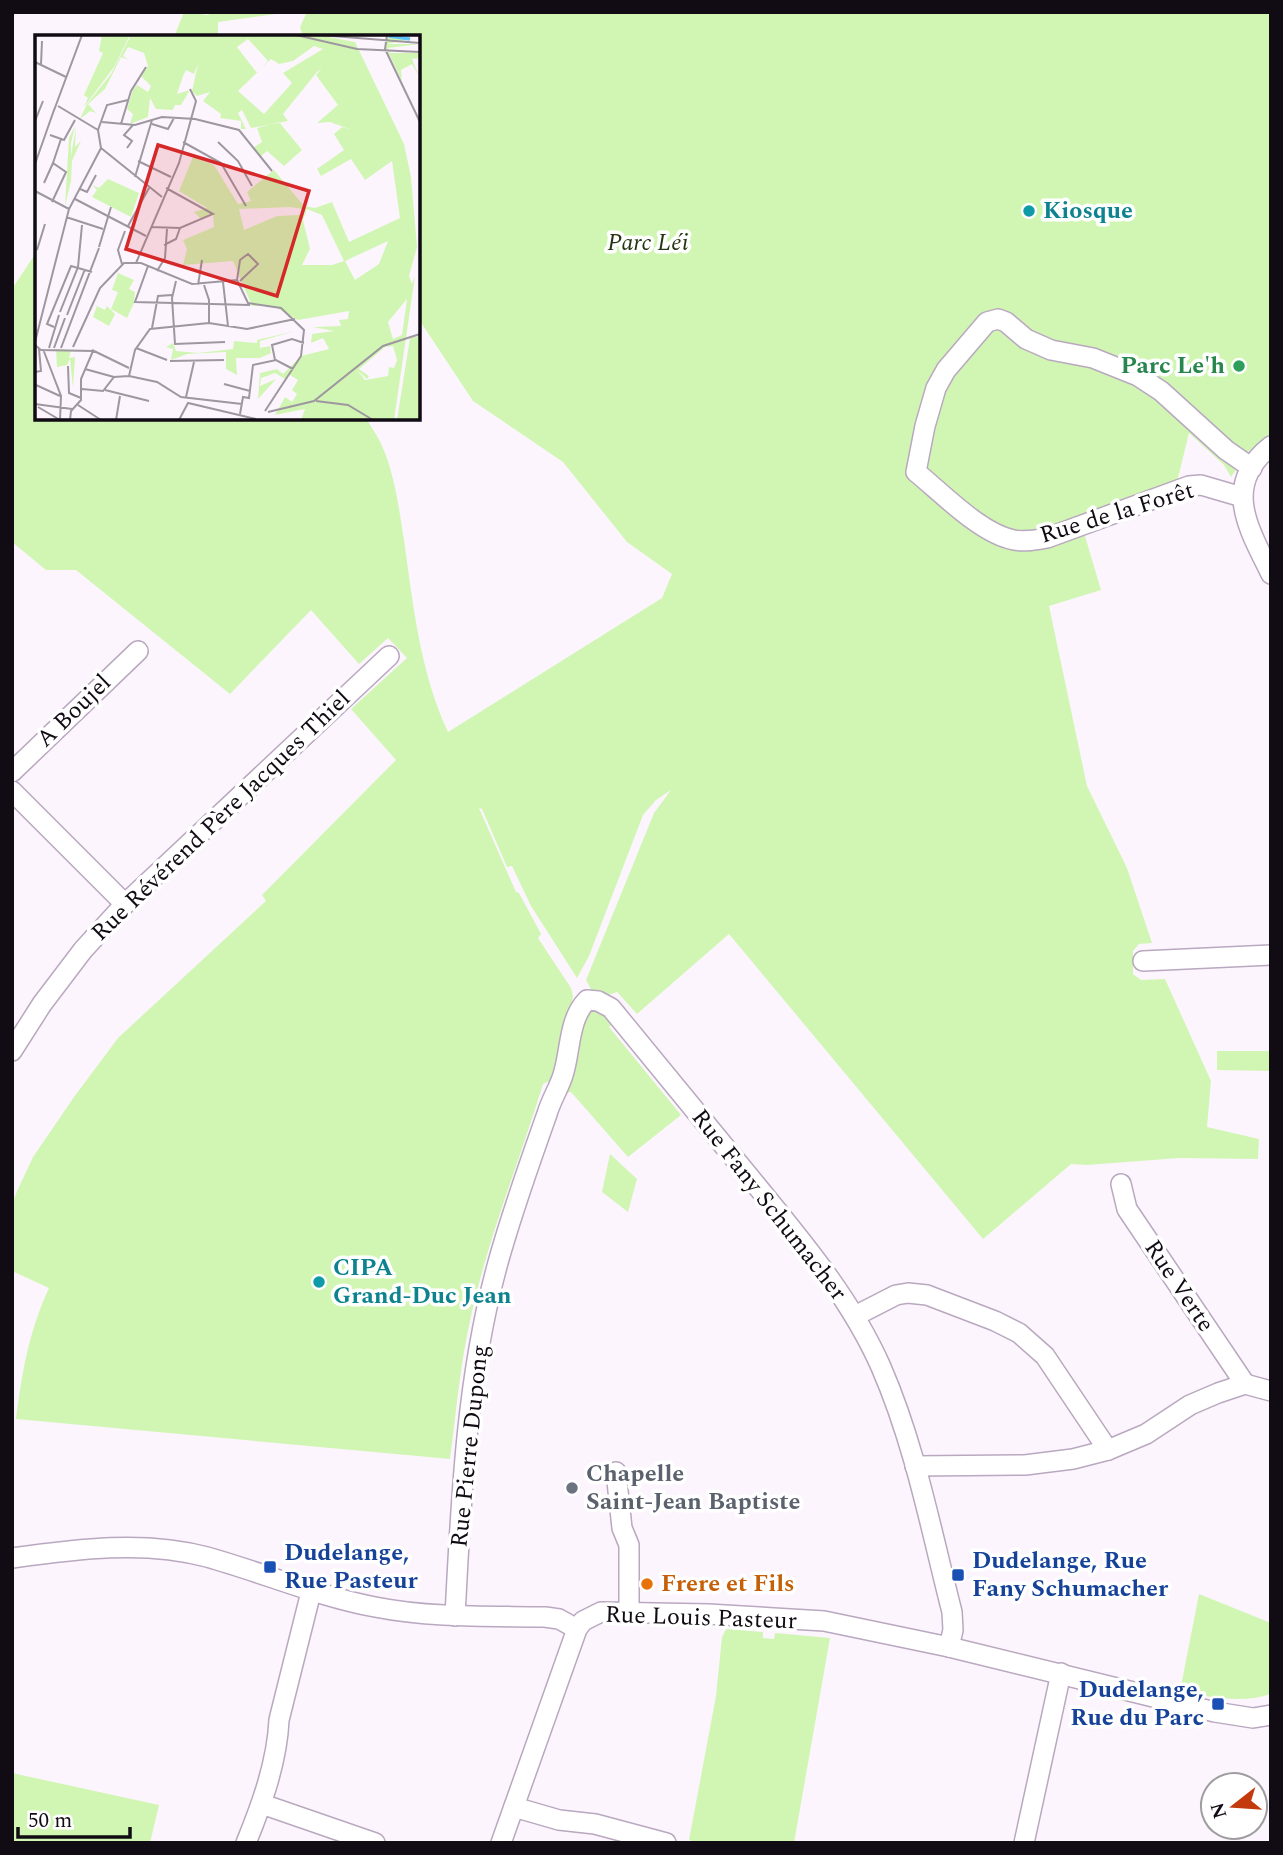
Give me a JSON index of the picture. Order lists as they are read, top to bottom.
{
  "streets": {
    "street": [
      "Rue de la Forêt",
      "A Boujel",
      "Rue Révérend Père Jacques Thiel",
      "Rue Fany Schumacher",
      "Rue Verte",
      "Rue Pierre Dupong",
      "Rue Louis Pasteur"
    ]
  },
  "crossings": [
    ["Rue Fany Schumacher", "Rue Pierre Dupong"],
    ["Rue Fany Schumacher", "Rue Louis Pasteur"],
    ["Rue Pierre Dupong", "Rue Louis Pasteur"]
  ],
  "parks": ["Parc Léi"],
  "places": {
    "other": [
      "Kiosque",
      "Parc Le'h",
      "CIPA Grand-Duc Jean",
      "Chapelle Saint-Jean Baptiste",
      "Frere et Fils"
    ],
    "transit": ["Dudelange, Rue Pasteur", "Dudelange, Rue Fany Schumacher", "Dudelange, Rue du Parc"]
  },
  "scale_bar": "50 m",
  "north": "left"
}
